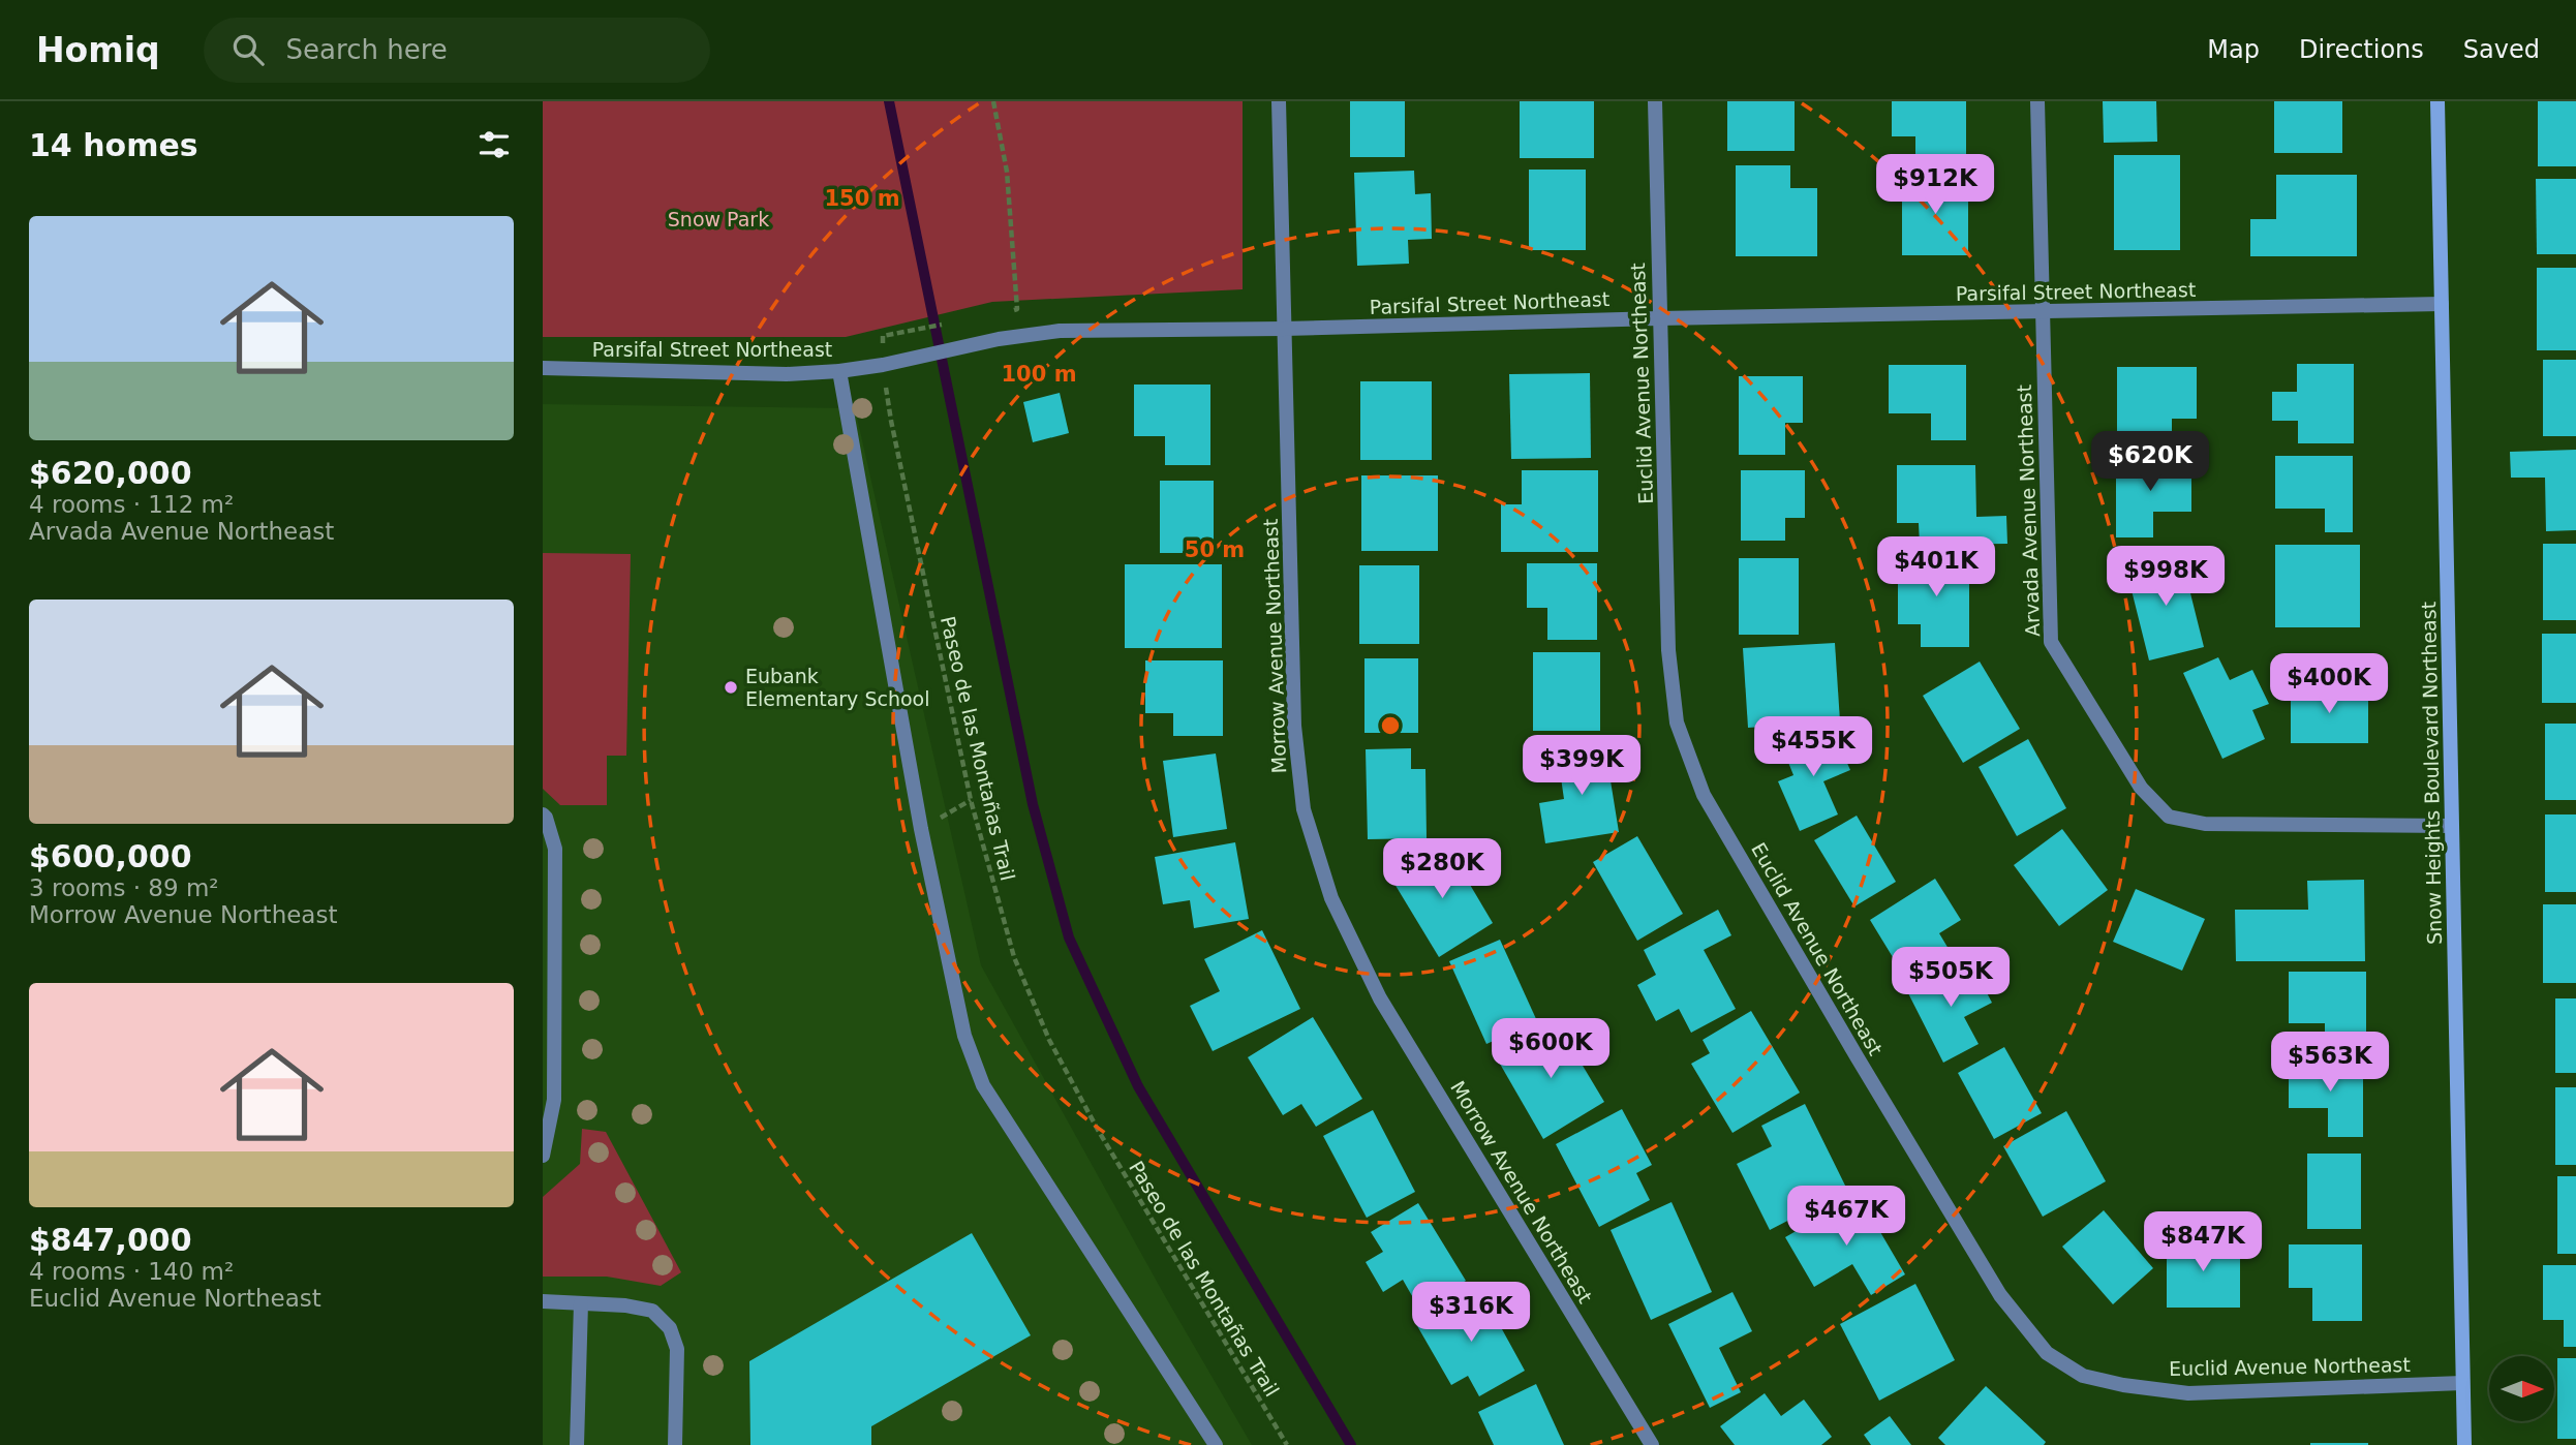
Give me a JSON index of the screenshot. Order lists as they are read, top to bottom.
{
  "streets": {
    "street": [
      "Parsifal Street Northeast",
      "Euclid Avenue Northeast",
      "Arvada Avenue Northeast",
      "Morrow Avenue Northeast",
      "Snow Heights Boulevard Northeast"
    ],
    "path": ["Paseo de las Montañas Trail"]
  },
  "crossings": [
    ["Parsifal Street Northeast", "Euclid Avenue Northeast"],
    ["Parsifal Street Northeast", "Arvada Avenue Northeast"],
    ["Parsifal Street Northeast", "Morrow Avenue Northeast"],
    ["Parsifal Street Northeast", "Paseo de las Montañas Trail"],
    ["Parsifal Street Northeast", "Snow Heights Boulevard Northeast"],
    ["Euclid Avenue Northeast", "Snow Heights Boulevard Northeast"],
    ["Arvada Avenue Northeast", "Snow Heights Boulevard Northeast"]
  ],
  "parks": ["Snow Park"],
  "places": ["Eubank Elementary School"],
  "north": "right",
  "page": {
    "header": "Homiq",
    "search": "Search here",
    "nav": ["Map", "Directions", "Saved"],
    "heading": "14 homes",
    "price": [
      "$912K",
      "$620K",
      "$401K",
      "$998K",
      "$400K",
      "$455K",
      "$399K",
      "$280K",
      "$505K",
      "$600K",
      "$563K",
      "$467K",
      "$847K",
      "$316K"
    ],
    "list": [
      {
        "name": "$620,000",
        "note": "4 rooms · 112 m² · Arvada Avenue Northeast"
      },
      {
        "name": "$600,000",
        "note": "3 rooms · 89 m² · Morrow Avenue Northeast"
      },
      {
        "name": "$847,000",
        "note": "4 rooms · 140 m² · Euclid Avenue Northeast"
      }
    ]
  },
  "rings": ["150 m", "100 m", "50 m"]
}
